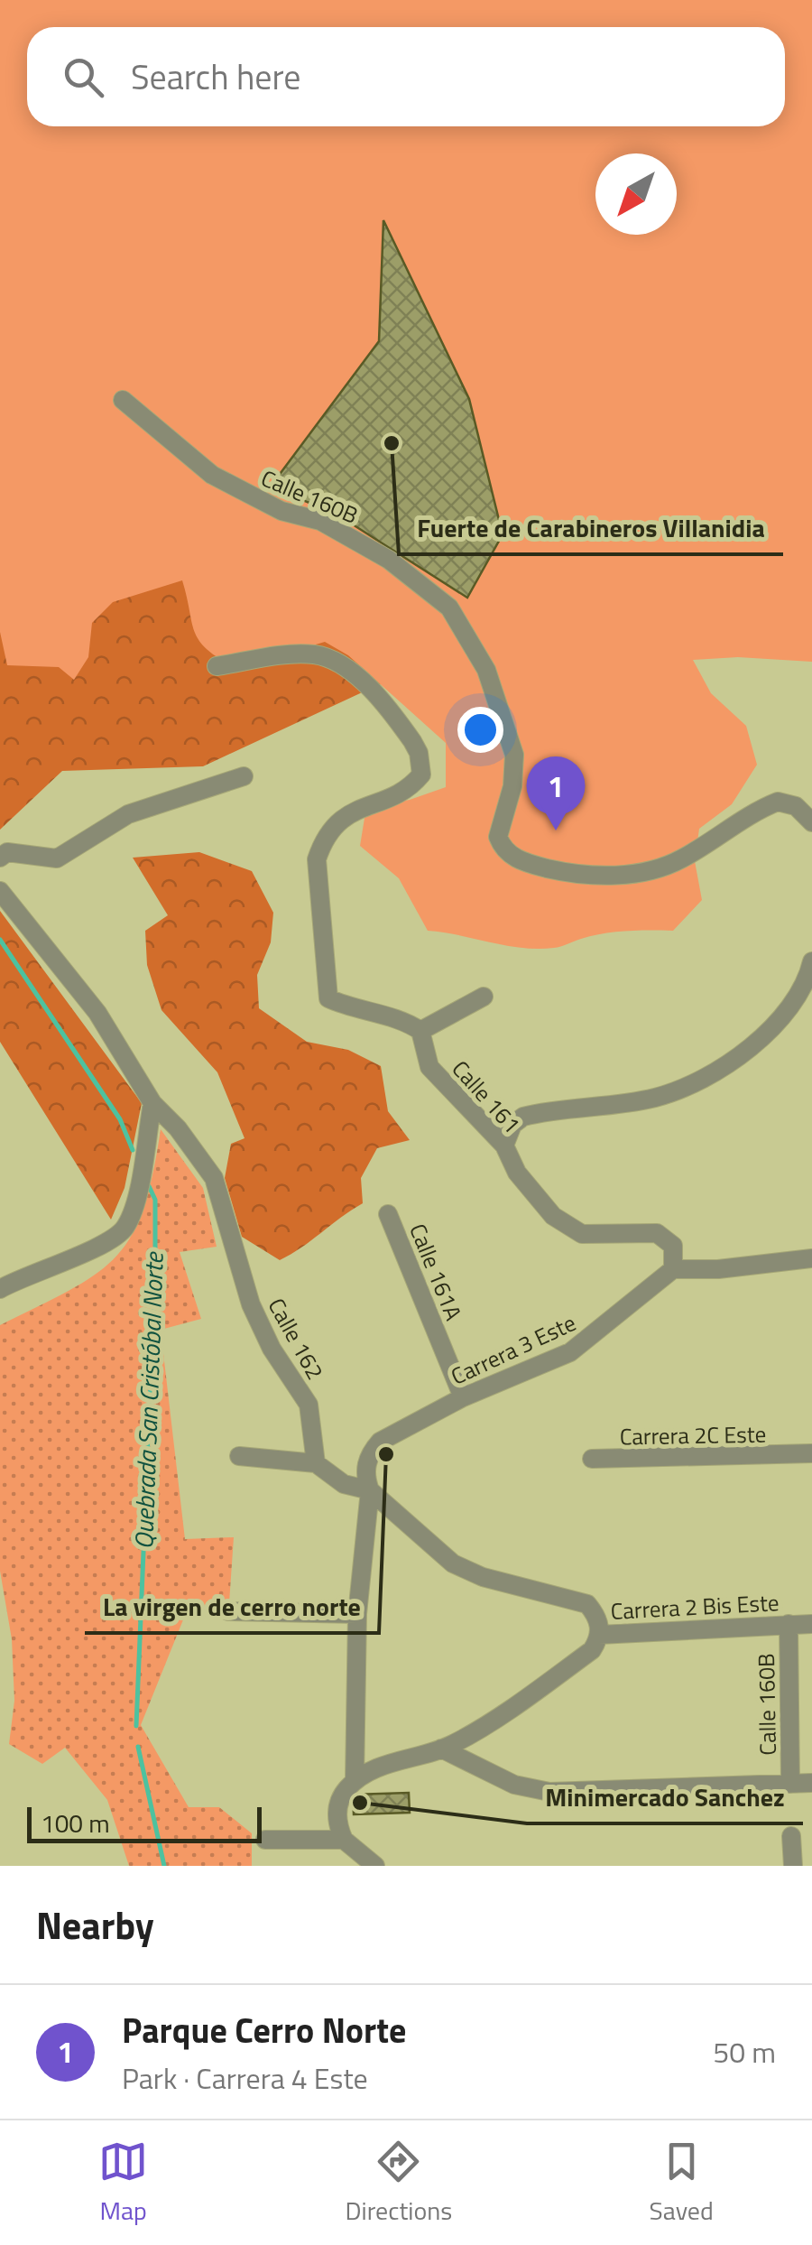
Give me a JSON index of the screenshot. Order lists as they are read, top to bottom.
{
  "streets": {
    "street": [
      "Calle 160B",
      "Calle 161",
      "Calle 161A",
      "Calle 162",
      "Carrera 3 Este",
      "Carrera 2C Este",
      "Carrera 2 Bis Este"
    ]
  },
  "crossings": [
    ["Calle 160B", "Carrera 2 Bis Este"],
    ["Calle 161", "Carrera 3 Este"],
    ["Calle 161A", "Carrera 3 Este"]
  ],
  "water": ["Quebrada San Cristóbal Norte"],
  "places": ["Fuerte de Carabineros Villanidia", "La virgen de cerro norte", "Minimercado Sanchez"],
  "scale_bar": "100 m",
  "north": "bottom left",
  "page": {
    "search": "Search here",
    "pins": "1",
    "scale": "100 m",
    "heading": "Nearby",
    "list": [
      {
        "mark": "1",
        "name": "Parque Cerro Norte",
        "note": "Park · Carrera 4 Este",
        "value": "50 m"
      }
    ],
    "nav": ["Map", "Directions", "Saved"]
  }
}
